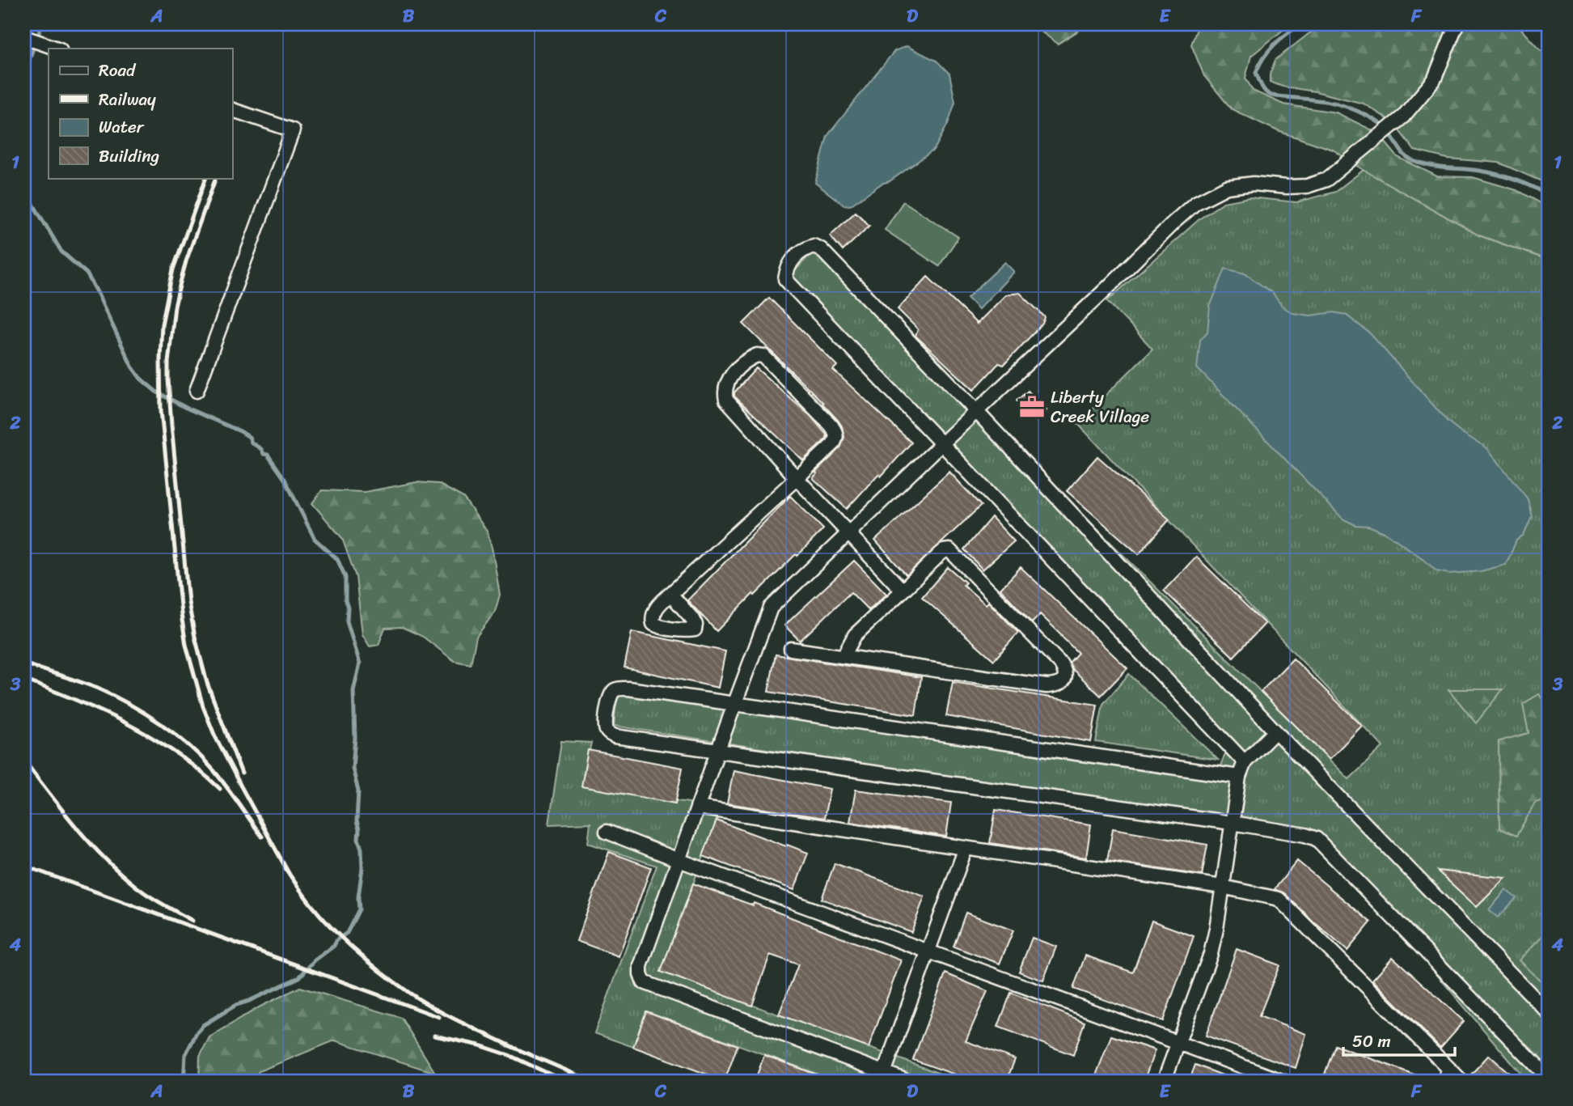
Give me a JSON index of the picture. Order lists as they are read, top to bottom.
{
  "places": {
    "office": ["Liberty Creek Village"]
  },
  "legend": [
    "Road",
    "Railway",
    "Water",
    "Building"
  ],
  "scale_bar": "50 m",
  "grid": {
    "columns": [
      "A",
      "B",
      "C",
      "D",
      "E",
      "F"
    ],
    "rows": [
      "1",
      "2",
      "3",
      "4"
    ]
  }
}
